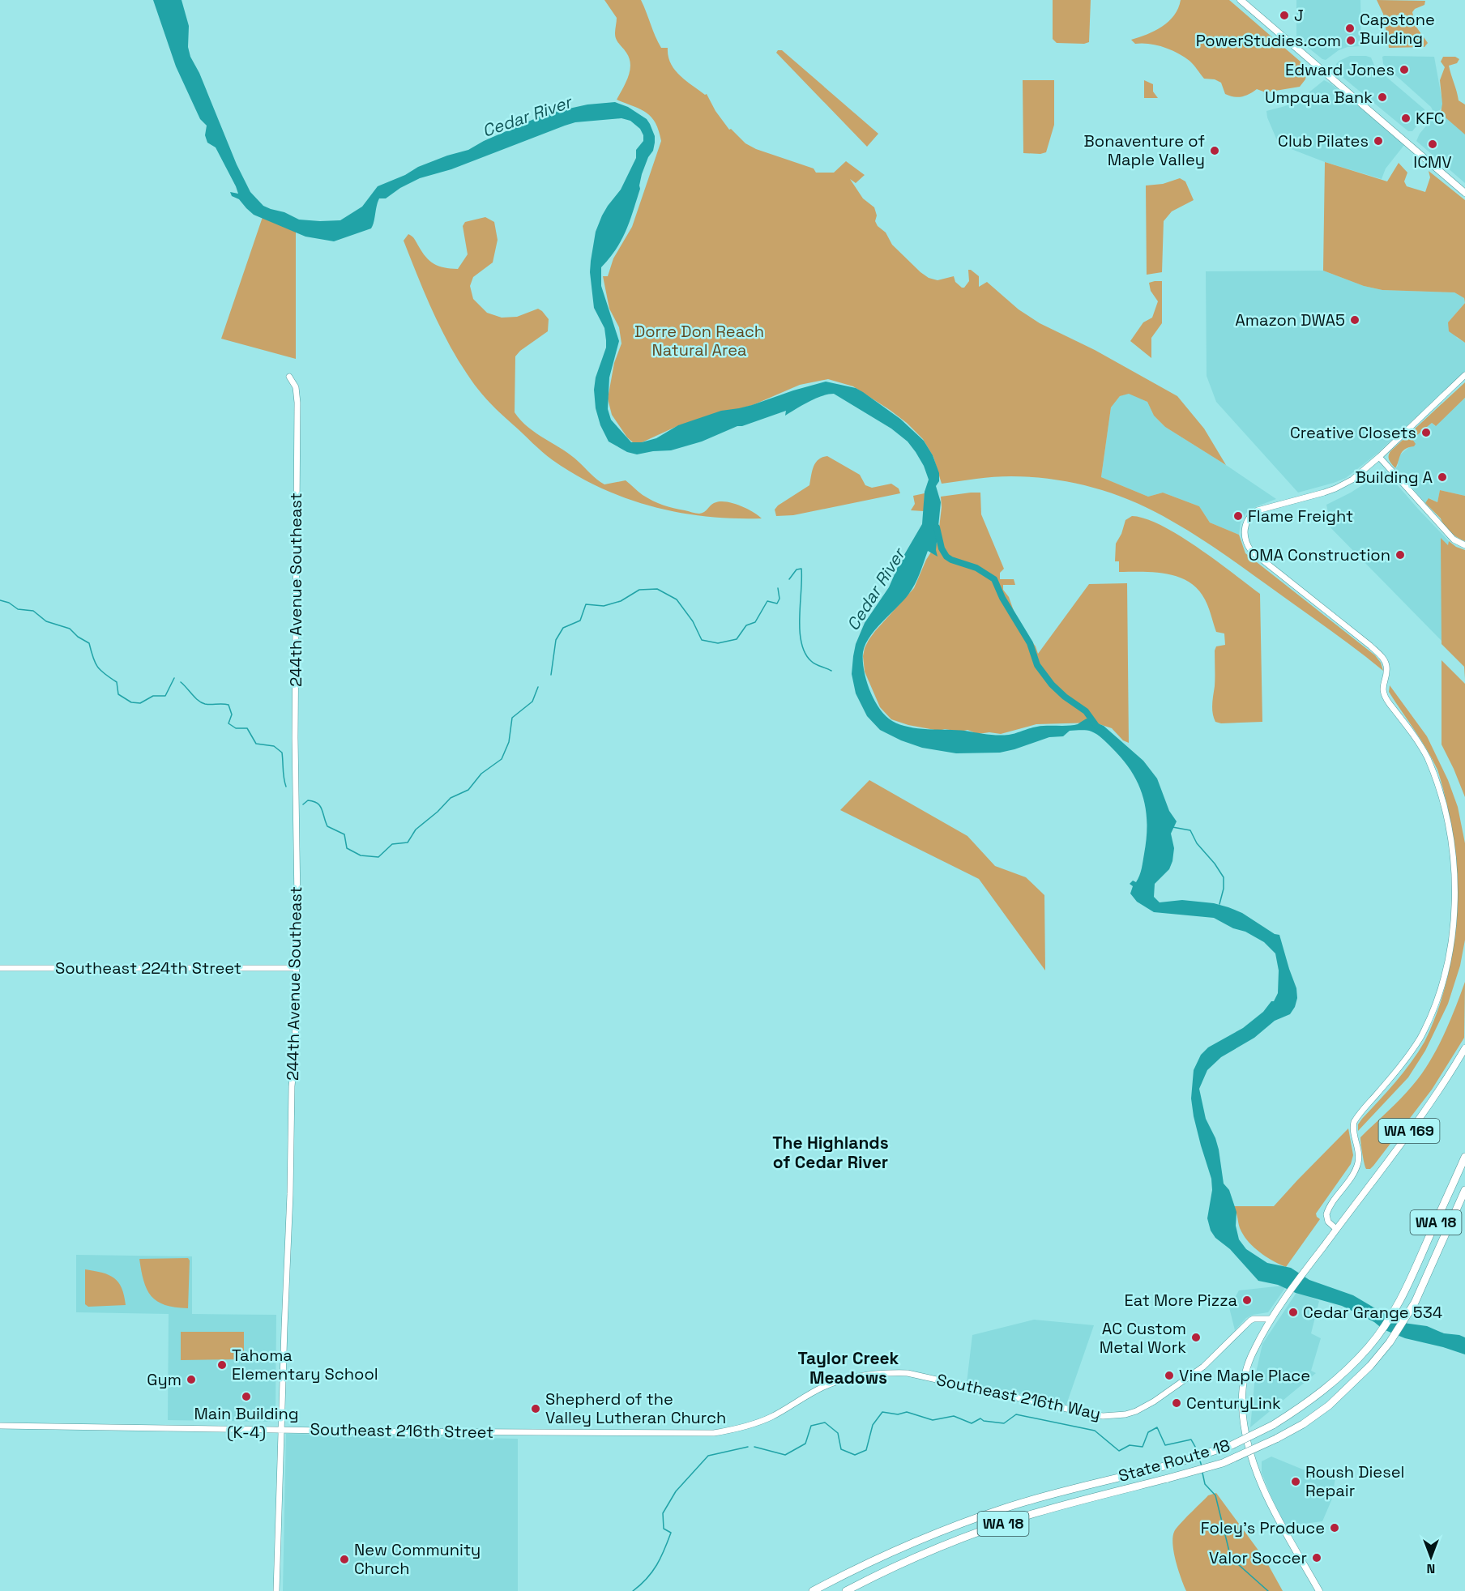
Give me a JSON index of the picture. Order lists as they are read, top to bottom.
{
  "streets": {
    "highway": ["WA 18", "State Route 18"],
    "main road": ["WA 169"],
    "street": [
      "244th Avenue Southeast",
      "Southeast 224th Street",
      "Southeast 216th Way",
      "Southeast 216th Street"
    ]
  },
  "crossings": [
    ["244th Avenue Southeast", "Southeast 224th Street"],
    ["244th Avenue Southeast", "Southeast 216th Street"],
    ["WA 169", "Southeast 216th Way"],
    ["Southeast 216th Way", "Southeast 216th Street"]
  ],
  "districts": ["The Highlands of Cedar River", "Taylor Creek Meadows"],
  "water": ["Cedar River"],
  "parks": ["Dorre Don Reach Natural Area"],
  "places": [
    "J",
    "Capstone Building",
    "PowerStudies.com",
    "Edward Jones",
    "Umpqua Bank",
    "KFC",
    "Club Pilates",
    "ICMV",
    "Bonaventure of Maple Valley",
    "Amazon DWA5",
    "Creative Closets",
    "Building A",
    "Flame Freight",
    "OMA Construction",
    "Eat More Pizza",
    "Cedar Grange 534",
    "AC Custom Metal Work",
    "Tahoma Elementary School",
    "Vine Maple Place",
    "Gym",
    "Main Building (K-4)",
    "CenturyLink",
    "Shepherd of the Valley Lutheran Church",
    "Roush Diesel Repair",
    "Foley's Produce",
    "Valor Soccer",
    "New Community Church"
  ],
  "north": "bottom"
}
